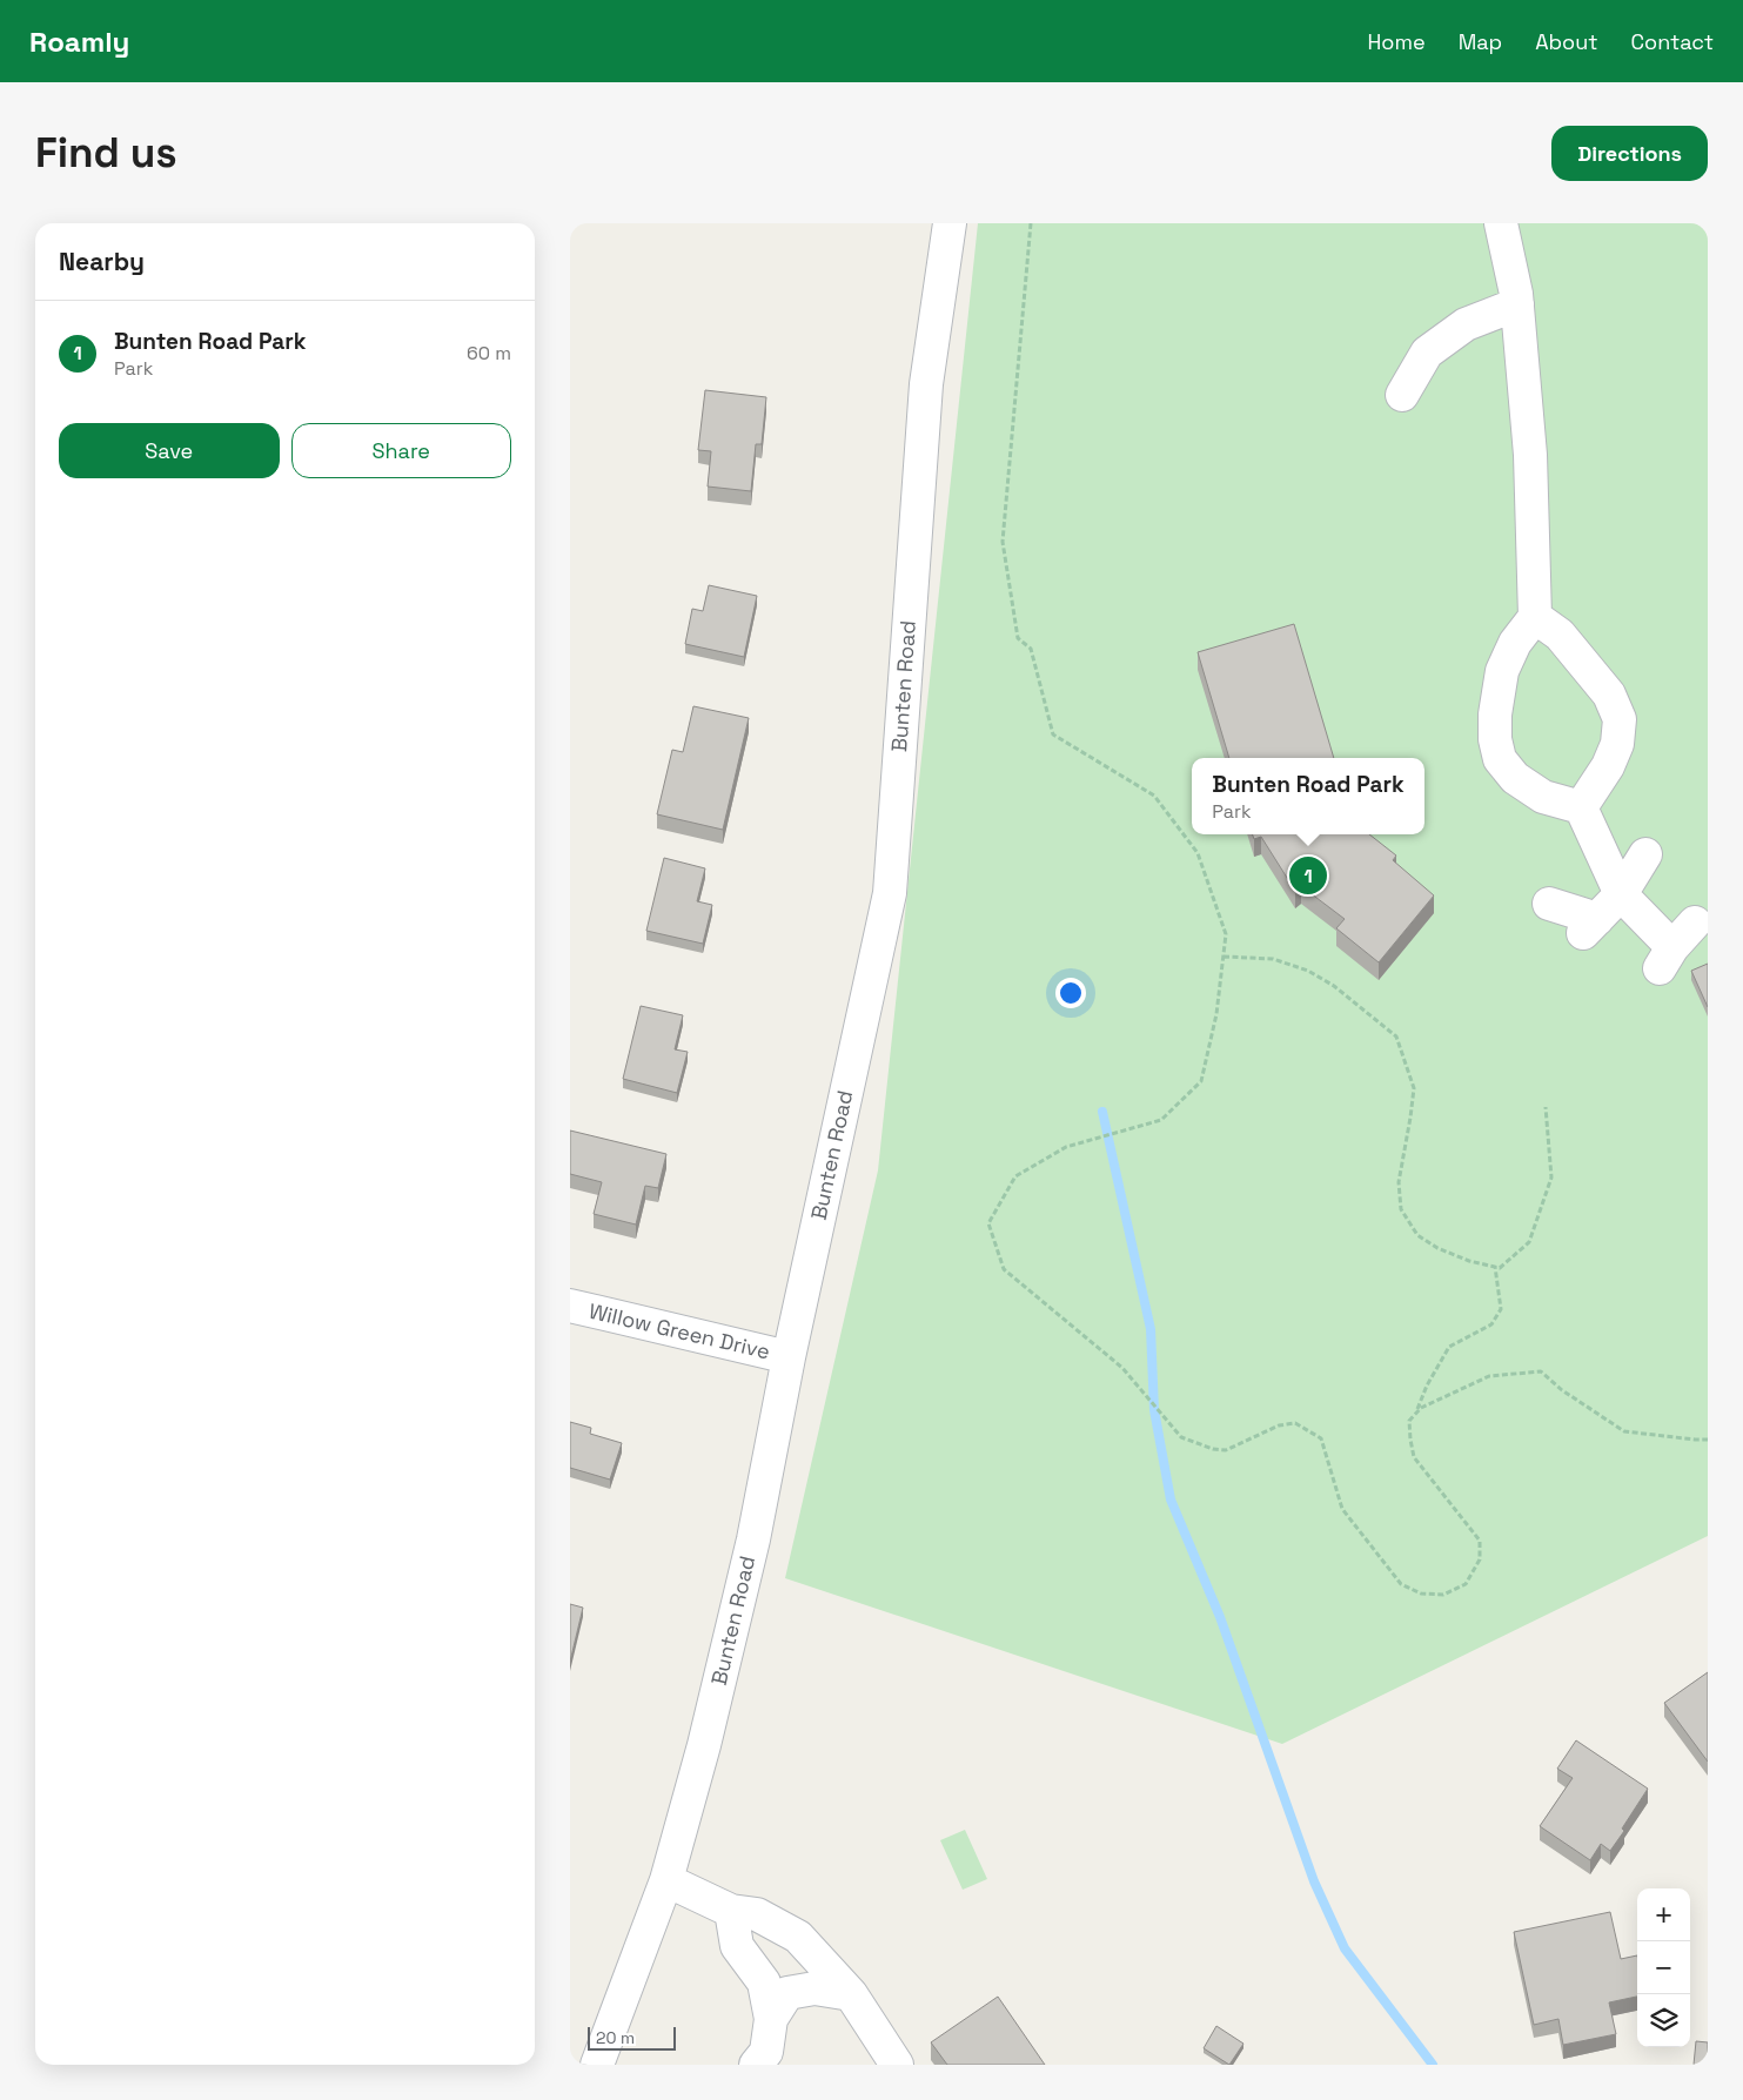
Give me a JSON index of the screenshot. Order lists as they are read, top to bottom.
{
  "streets": {
    "street": ["Bunten Road", "Willow Green Drive"]
  },
  "crossings": [
    ["Bunten Road", "Willow Green Drive"]
  ],
  "scale_bar": "20 m",
  "page": {
    "header": "Roamly",
    "nav": [
      "Home",
      "Map",
      "About",
      "Contact"
    ],
    "buttons": [
      "Directions",
      ["Save", "Share"]
    ],
    "title": "Find us",
    "heading": "Nearby",
    "list": [
      {
        "mark": "1",
        "name": "Bunten Road Park",
        "note": "Park",
        "value": "60 m"
      }
    ],
    "popup": ["Bunten Road Park", "Park"],
    "pins": "1",
    "map_buttons": ["+", "−"],
    "scale": "20 m"
  }
}
